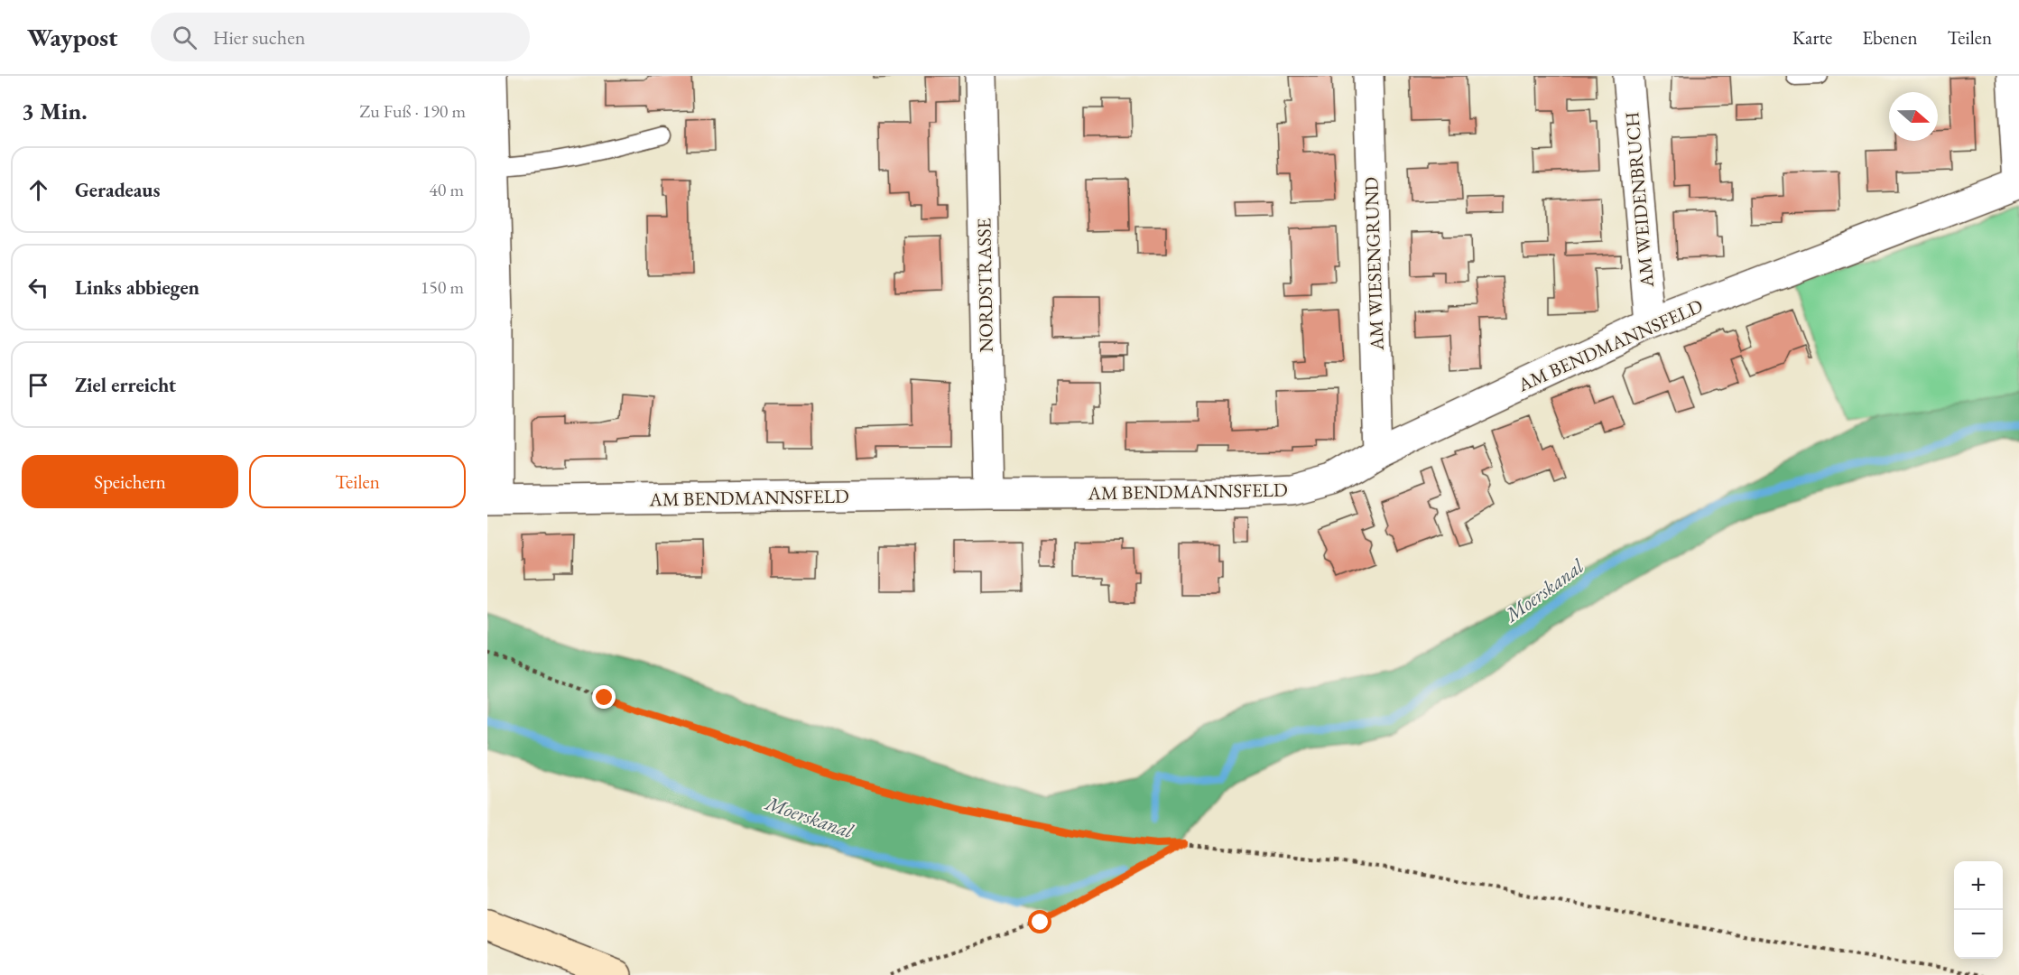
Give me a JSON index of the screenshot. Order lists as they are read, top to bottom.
{
  "streets": {
    "street": [
      "AM WEIDENBRUCH",
      "AM WIESENGRUND",
      "NORDSTRASSE",
      "AM BENDMANNSFELD"
    ]
  },
  "crossings": [
    ["AM WEIDENBRUCH", "AM BENDMANNSFELD"],
    ["AM WIESENGRUND", "AM BENDMANNSFELD"],
    ["NORDSTRASSE", "AM BENDMANNSFELD"]
  ],
  "water": ["Moerskanal"],
  "north": "right",
  "page": {
    "header": "Waypost",
    "search": "Hier suchen",
    "nav": ["Karte", "Ebenen", "Teilen"],
    "heading": ["3 Min.", "Zu Fuß · 190 m"],
    "list": [
      ["Geradeaus", "40 m"],
      ["Links abbiegen", "150 m"],
      "Ziel erreicht"
    ],
    "buttons": ["Speichern", "Teilen"],
    "map_buttons": ["+", "−"]
  }
}
